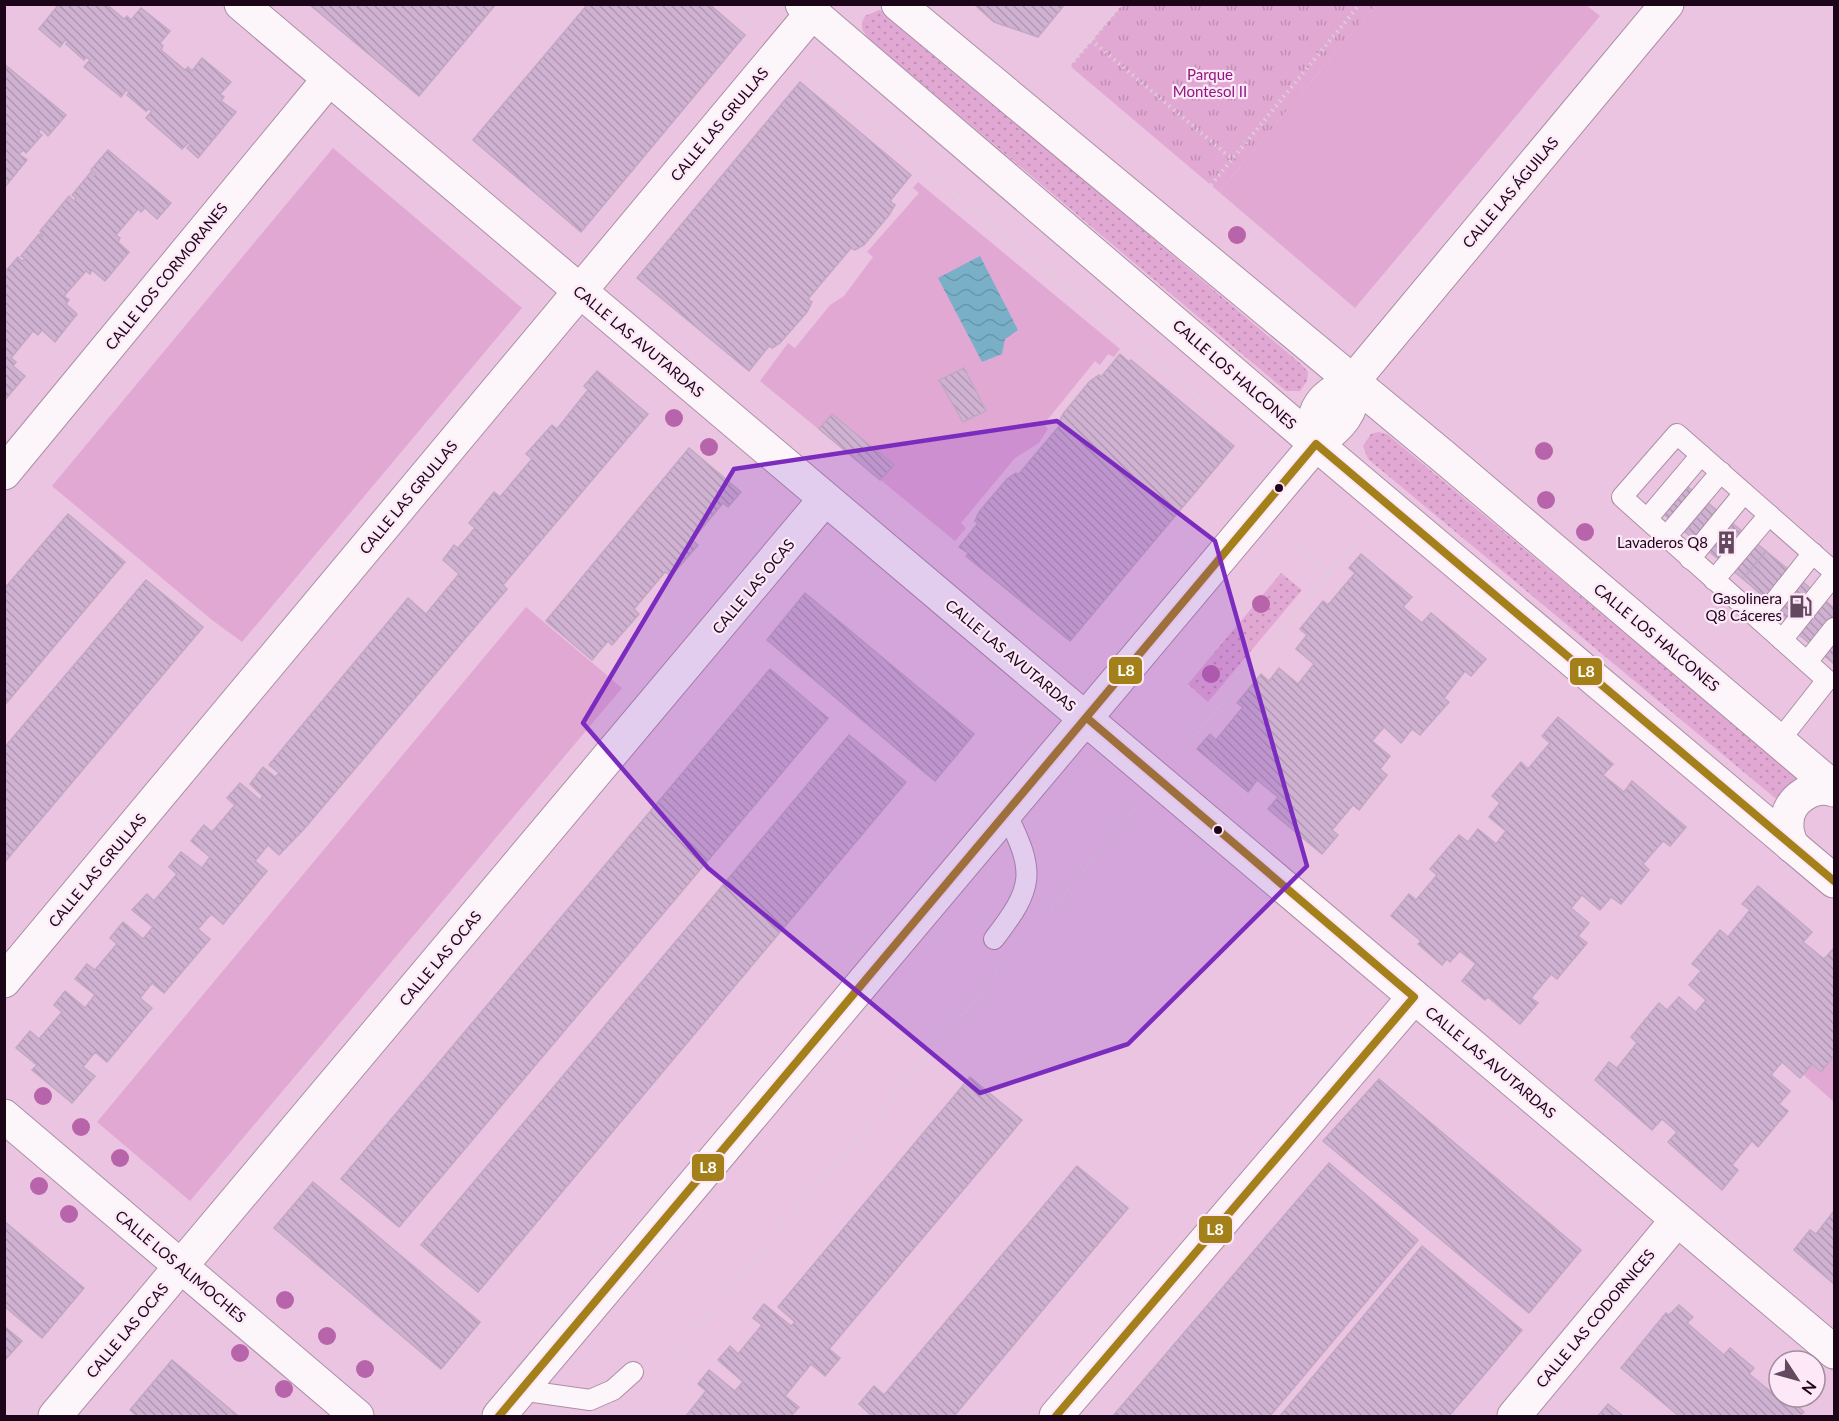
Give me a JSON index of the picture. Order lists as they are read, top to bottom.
{
  "streets": {
    "street": [
      "CALLE LAS GRULLAS",
      "CALLE LAS ÁGUILAS",
      "CALLE LOS CORMORANES",
      "CALLE LAS AVUTARDAS",
      "CALLE LOS HALCONES",
      "CALLE LAS OCAS",
      "CALLE LOS ALIMOCHES",
      "CALLE LAS CODORNICES"
    ]
  },
  "crossings": [
    ["CALLE LAS GRULLAS", "CALLE LAS AVUTARDAS"],
    ["CALLE LAS GRULLAS", "CALLE LOS HALCONES"],
    ["CALLE LAS ÁGUILAS", "CALLE LOS HALCONES"],
    ["CALLE LOS CORMORANES", "CALLE LAS AVUTARDAS"],
    ["CALLE LAS AVUTARDAS", "CALLE LAS OCAS"],
    ["CALLE LAS AVUTARDAS", "CALLE LAS CODORNICES"],
    ["CALLE LAS OCAS", "CALLE LOS ALIMOCHES"]
  ],
  "parks": ["Parque Montesol II"],
  "places": {
    "building": ["Lavaderos Q8"],
    "fuel station": ["Gasolinera Q8 Cáceres"]
  },
  "lines": ["transit line L8"],
  "north": "bottom right"
}
